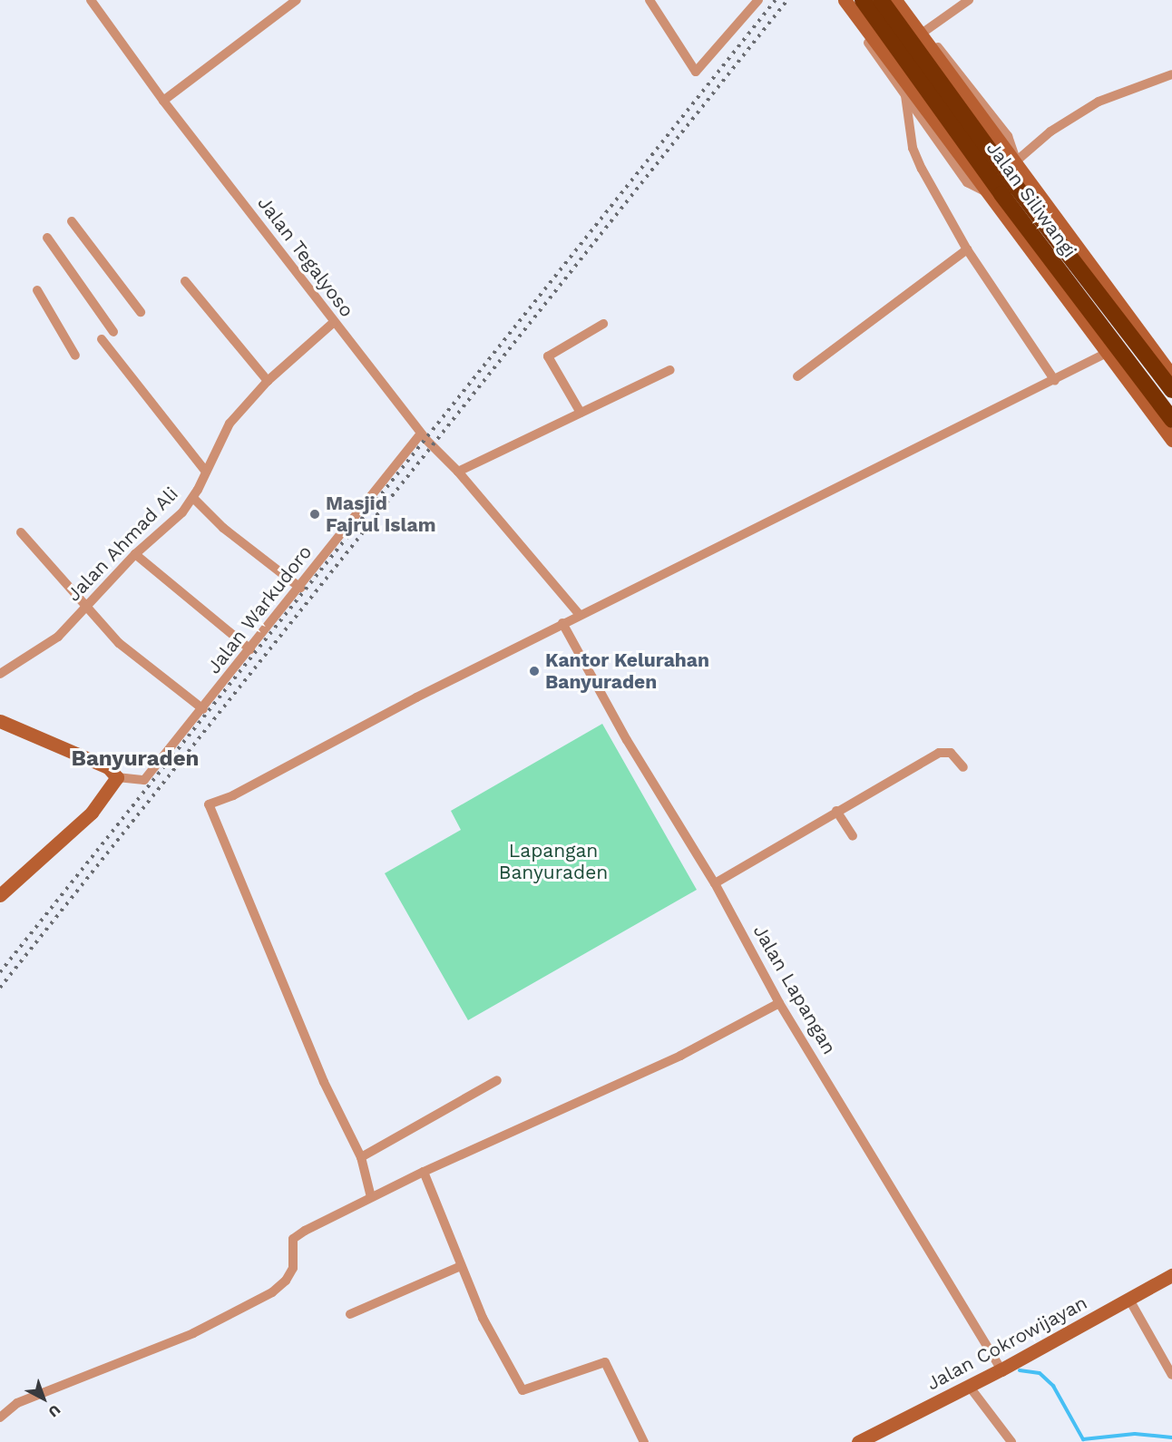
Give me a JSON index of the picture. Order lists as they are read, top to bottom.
{
  "streets": {
    "highway": ["Jalan Siliwangi"],
    "street": [
      "Jalan Tegalyoso",
      "Jalan Ahmad Ali",
      "Jalan Warkudoro",
      "Jalan Lapangan",
      "Jalan Cokrowijayan"
    ]
  },
  "crossings": [
    ["Jalan Tegalyoso", "Jalan Ahmad Ali"],
    ["Jalan Tegalyoso", "Jalan Warkudoro"],
    ["Jalan Lapangan", "Jalan Cokrowijayan"]
  ],
  "districts": ["Banyuraden"],
  "parks": ["Lapangan Banyuraden"],
  "places": ["Masjid Fajrul Islam", "Kantor Kelurahan Banyuraden"],
  "north": "bottom right"
}
